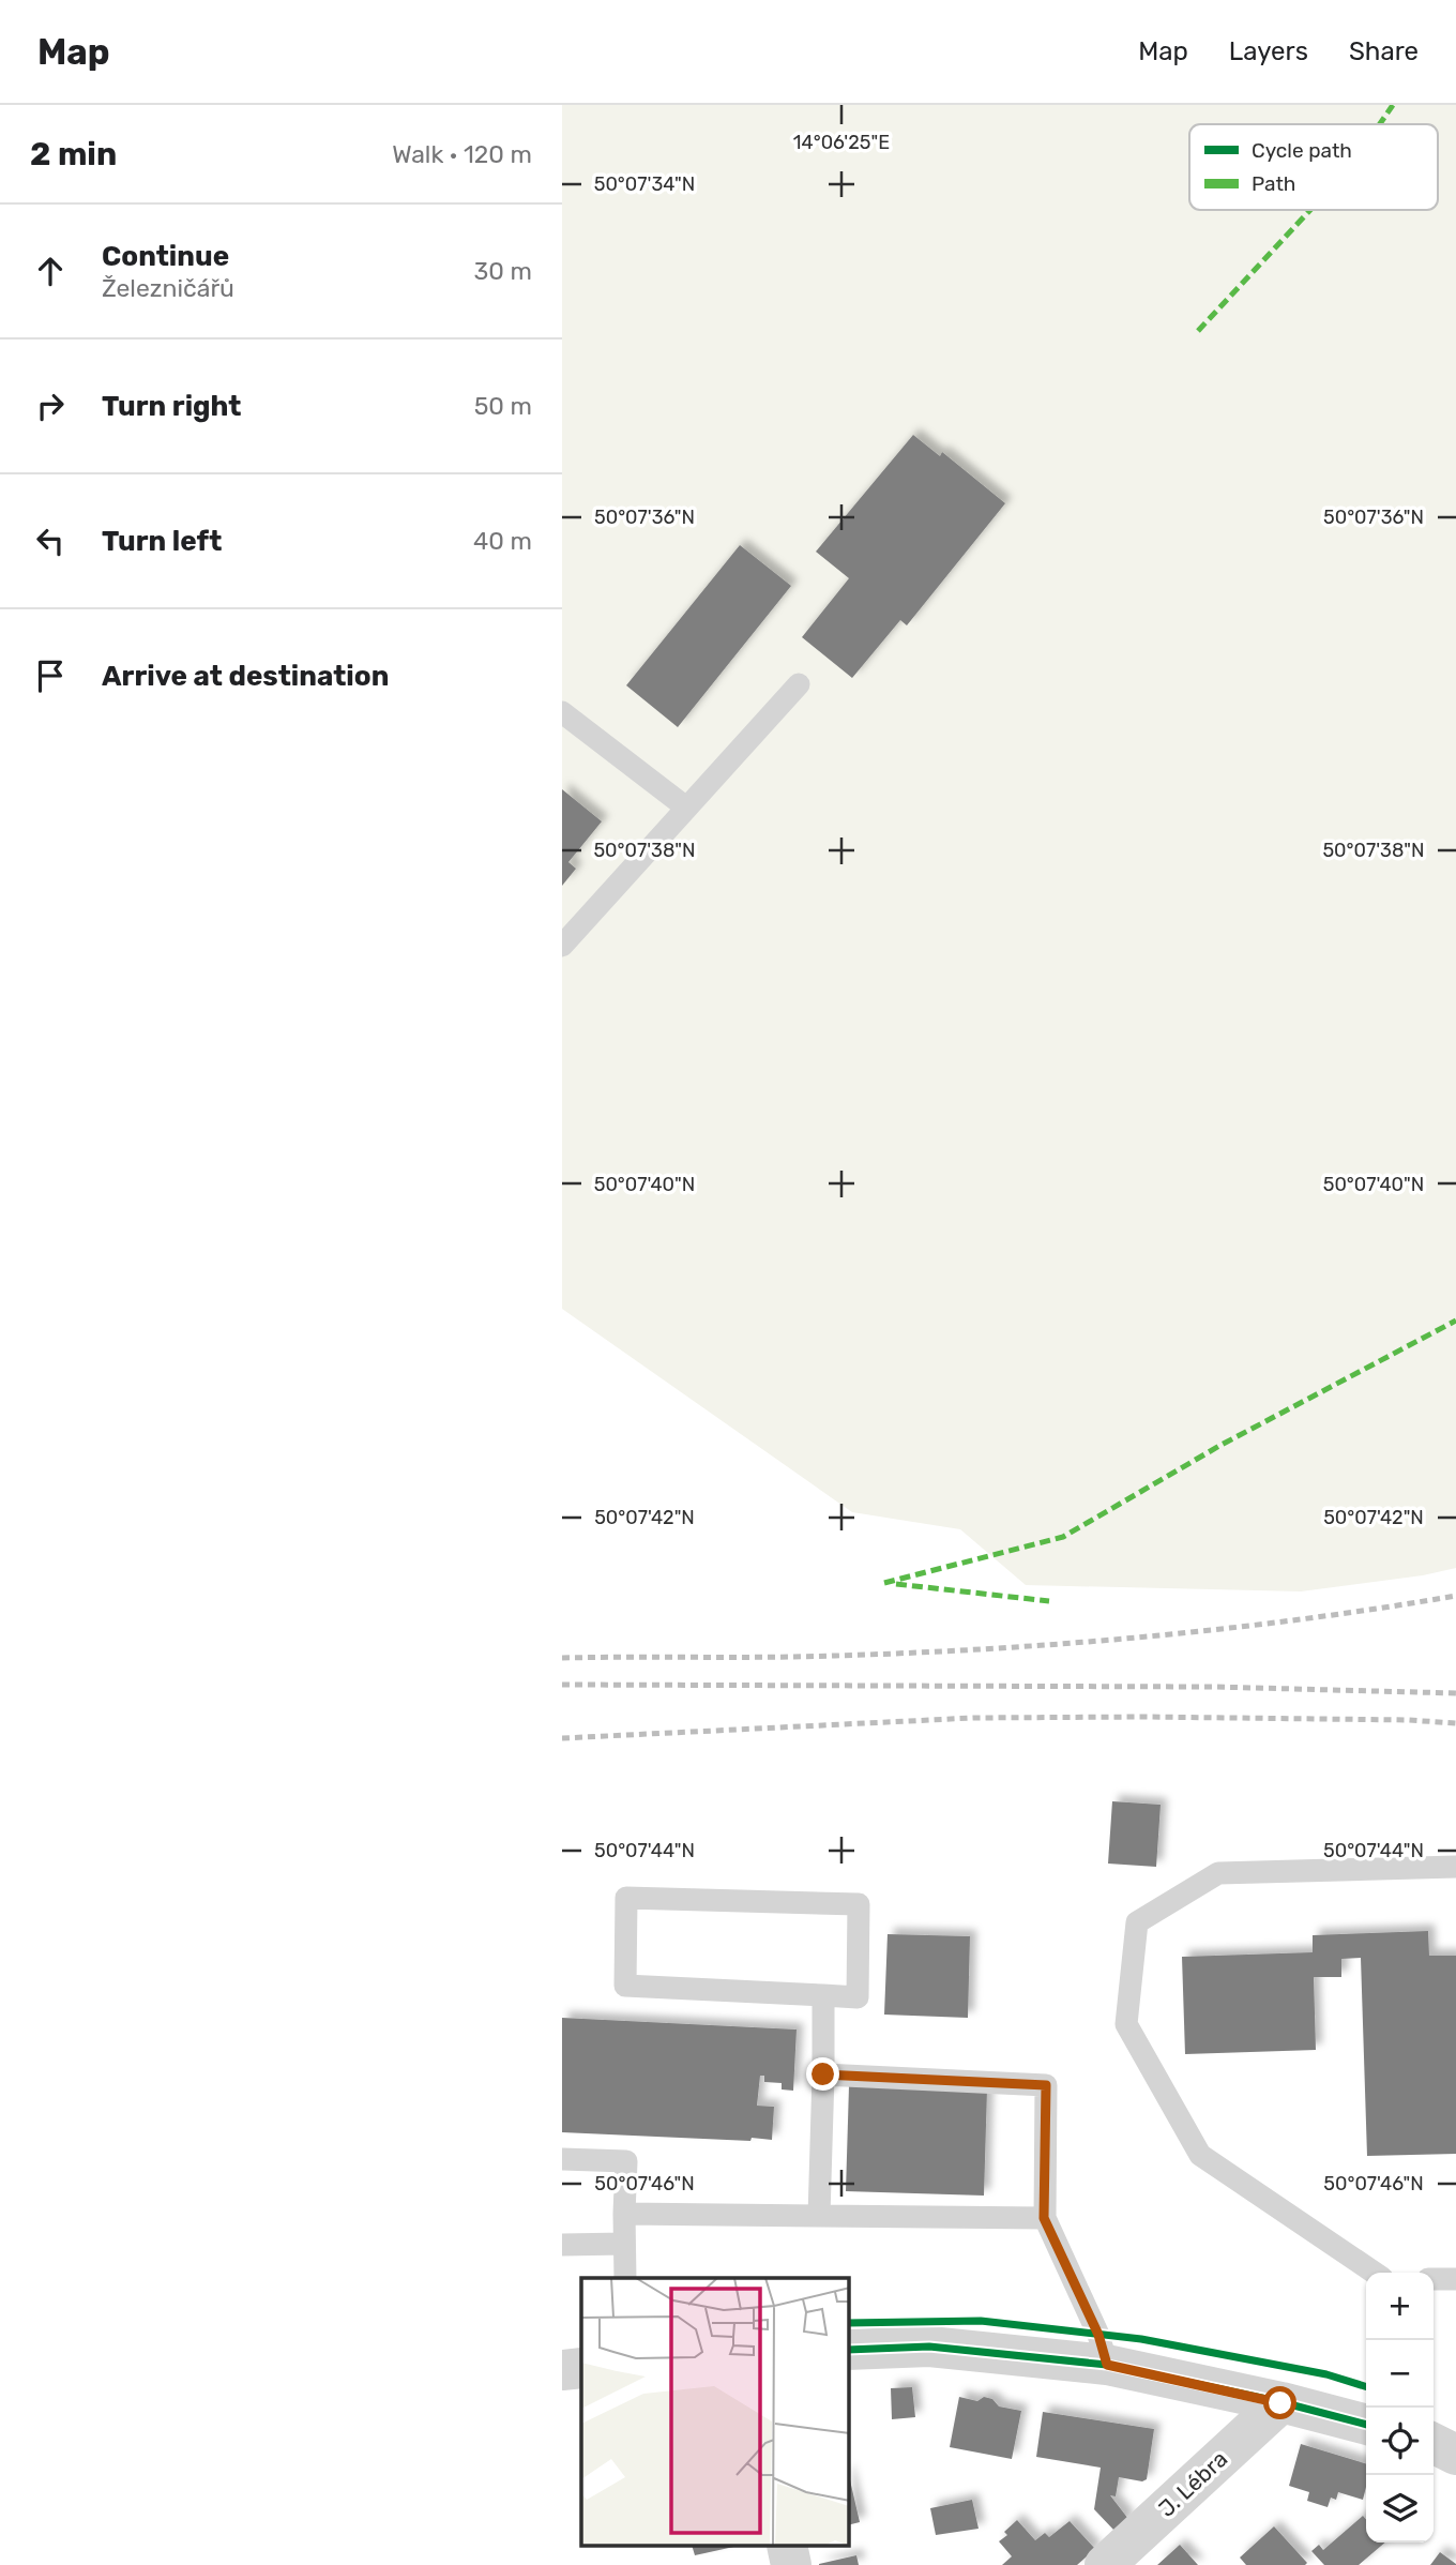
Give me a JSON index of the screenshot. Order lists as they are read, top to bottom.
{
  "streets": {
    "street": ["J. Lébra"]
  },
  "legend": ["Cycle path", "Path"],
  "page": {
    "header": "Map",
    "nav": ["Map", "Layers", "Share"],
    "heading": ["2 min", "Walk · 120 m"],
    "list": [
      ["Continue", "Železničářů", "30 m"],
      ["Turn right", "50 m"],
      ["Turn left", "40 m"],
      "Arrive at destination"
    ],
    "map_buttons": ["+", "−"]
  },
  "coordinates": [
    "14°06'25\"E",
    "50°07'34\"N",
    "50°07'36\"N",
    "50°07'38\"N",
    "50°07'40\"N",
    "50°07'42\"N",
    "50°07'44\"N",
    "50°07'46\"N"
  ]
}
